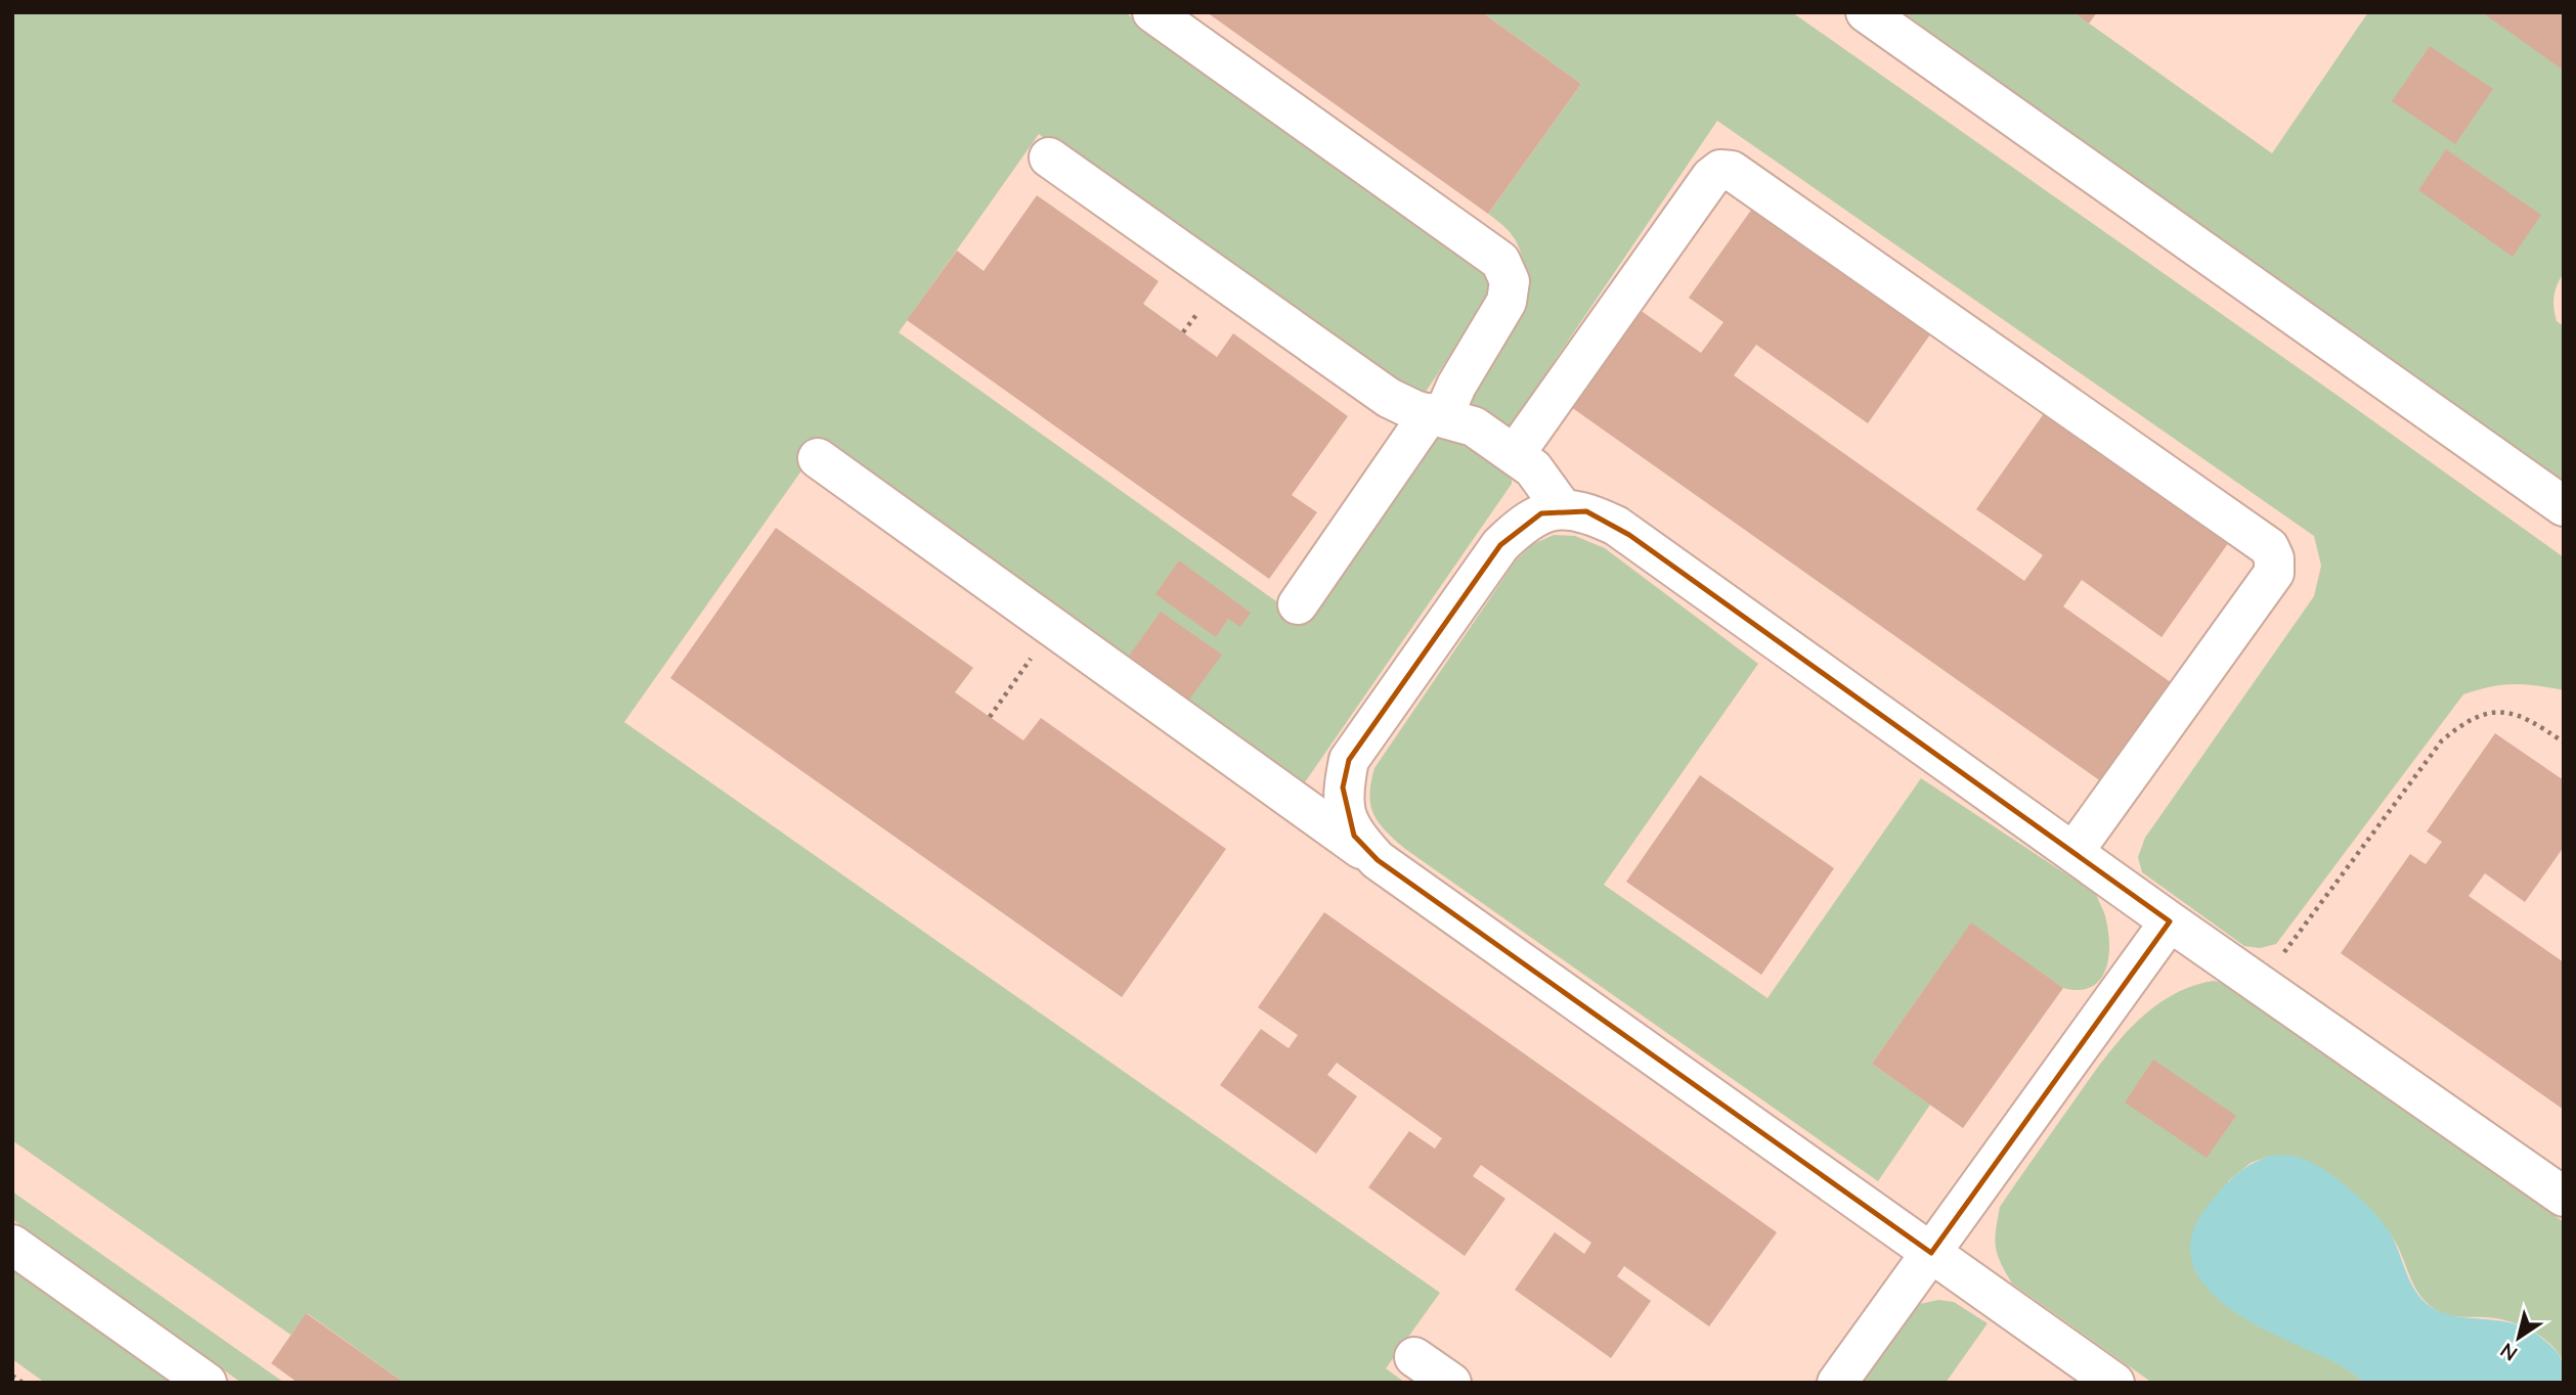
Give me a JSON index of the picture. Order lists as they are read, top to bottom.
{
  "north": "bottom left"
}
